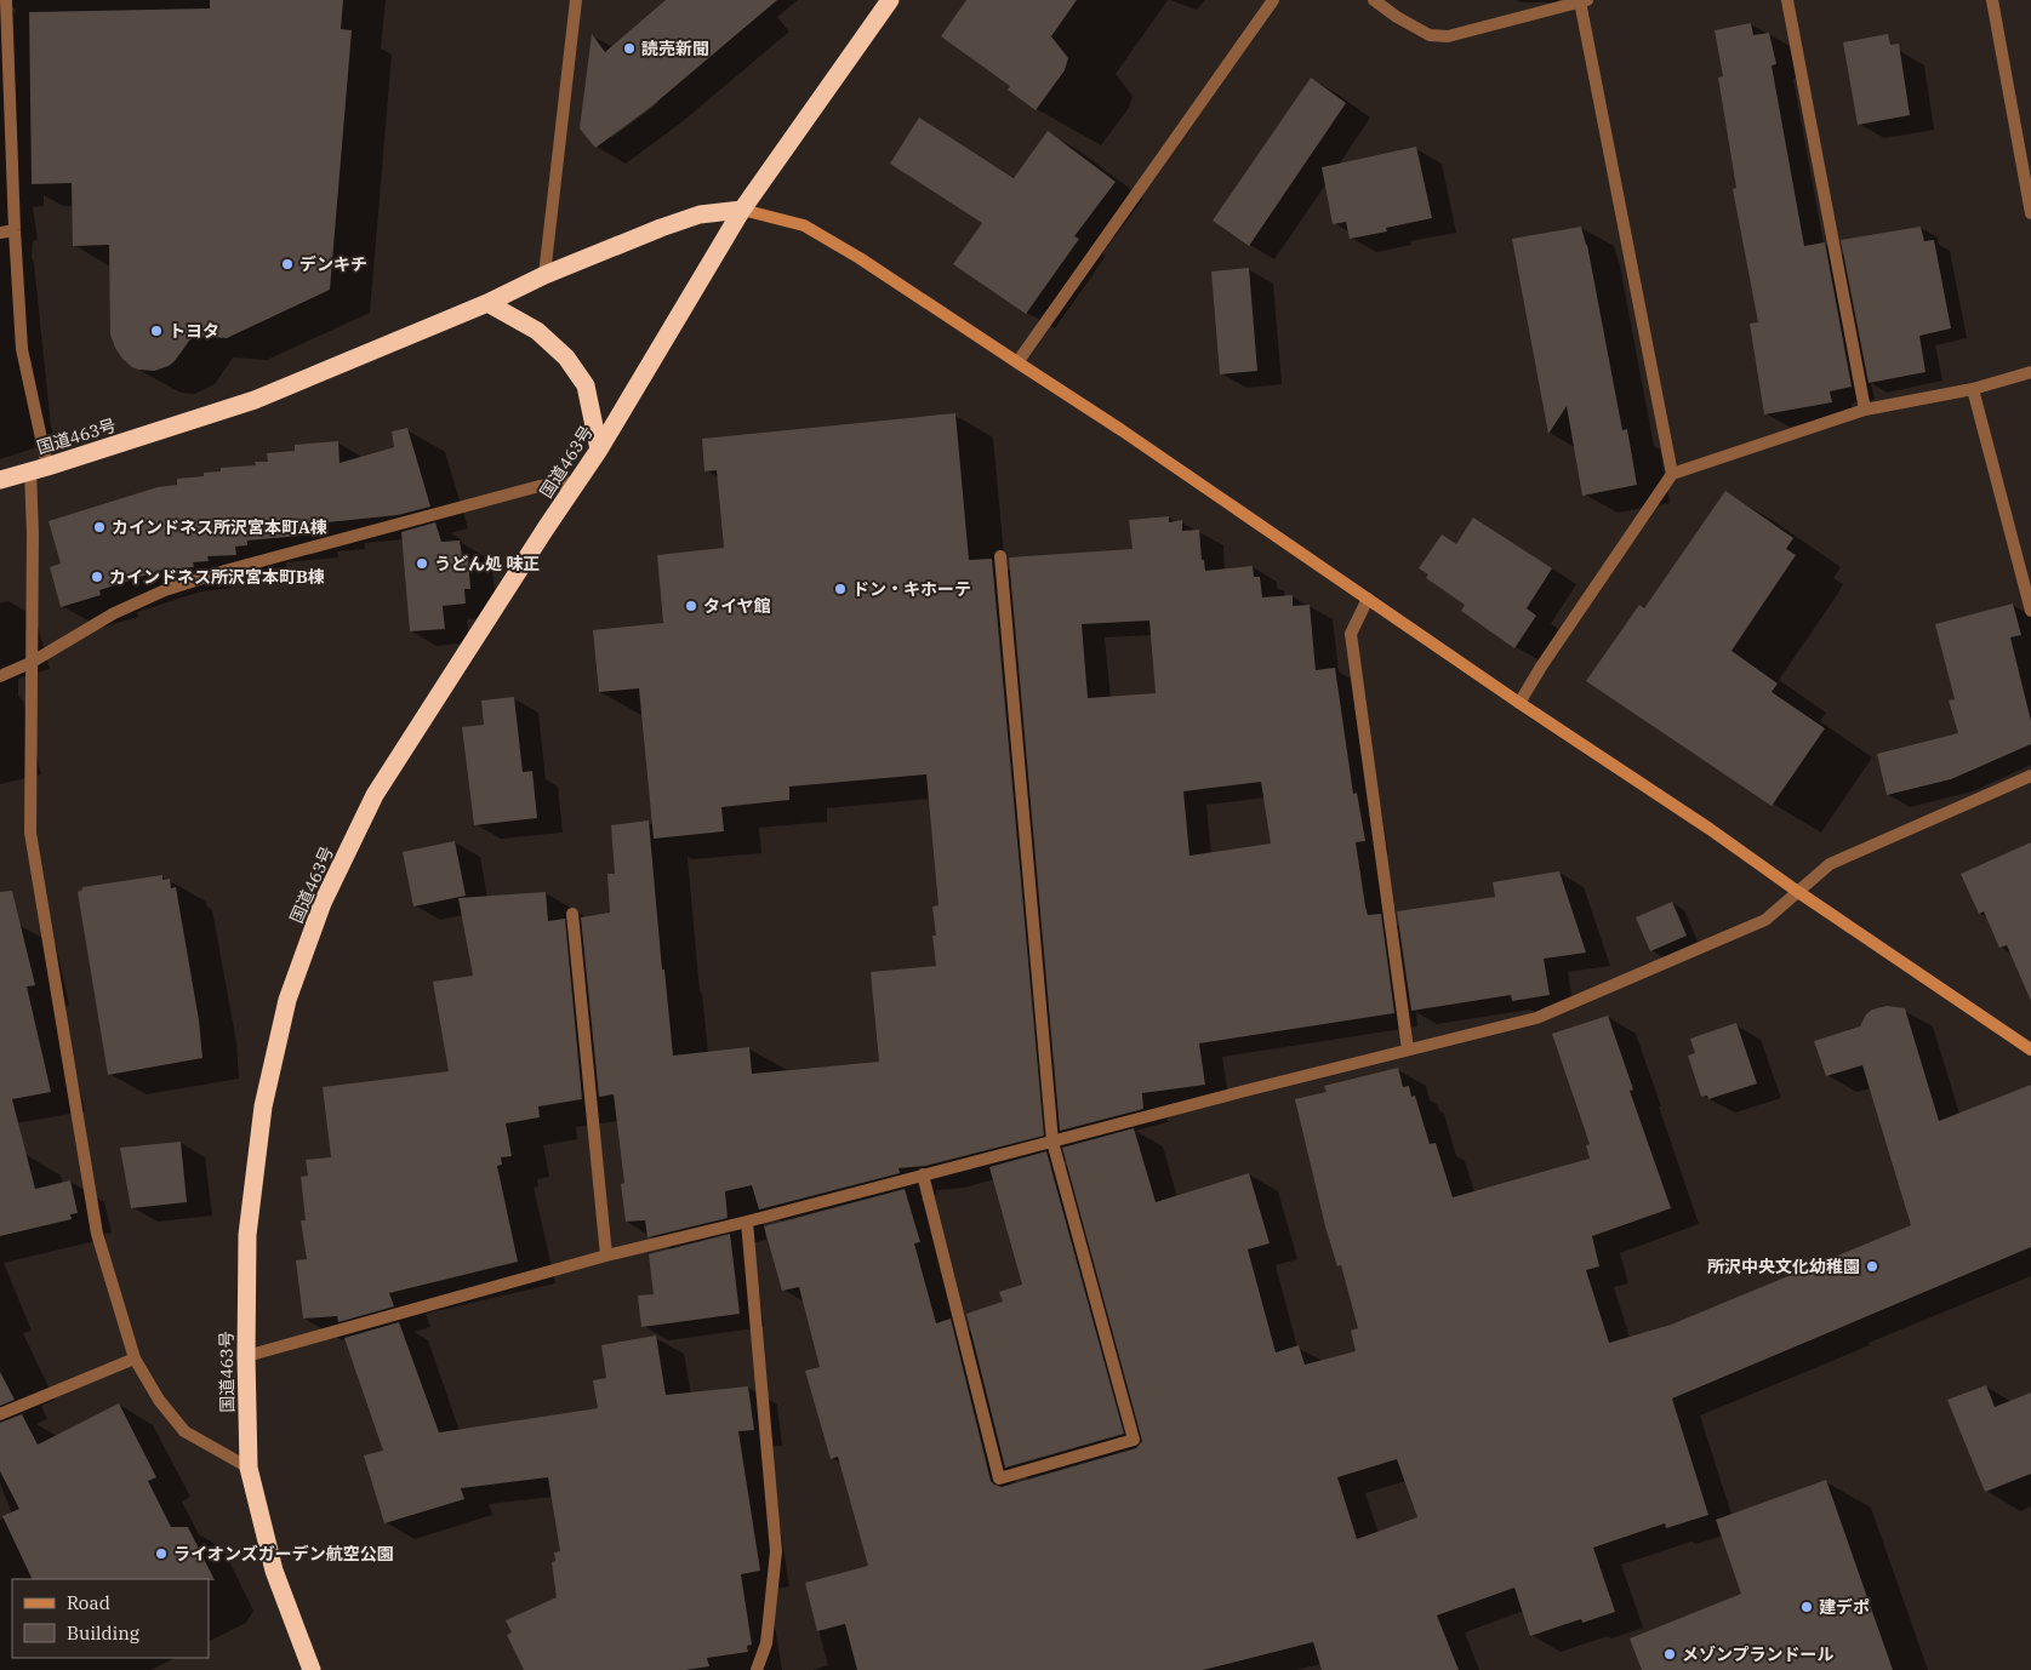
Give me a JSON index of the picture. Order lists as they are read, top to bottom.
{
  "streets": {
    "highway": ["国道463号"]
  },
  "places": [
    "読売新聞",
    "デンキチ",
    "トヨタ",
    "カインドネス所沢宮本町A棟",
    "うどん処 味正",
    "カインドネス所沢宮本町B棟",
    "ドン・キホーテ",
    "タイヤ館",
    "所沢中央文化幼稚園",
    "ライオンズガーデン航空公園",
    "建デポ",
    "メゾンプランドール"
  ],
  "legend": ["Road", "Building"]
}
